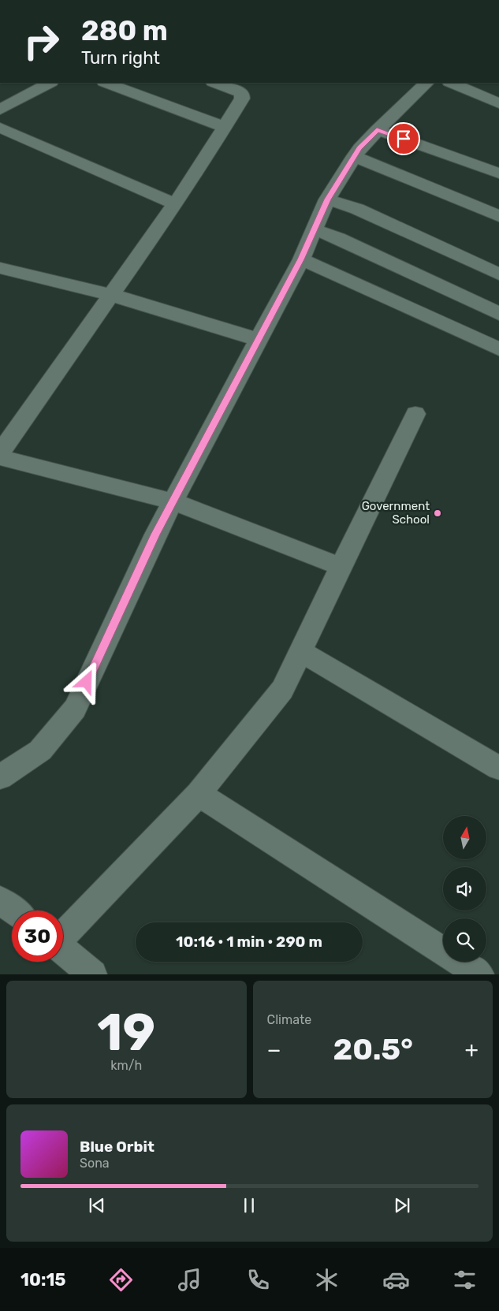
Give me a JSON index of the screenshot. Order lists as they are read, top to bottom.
{
  "places": ["Government School"],
  "north": "top",
  "page": {
    "turn": ["280 m", "Turn right"],
    "limit": "30",
    "trip": "10:16 · 1 min · 290 m",
    "tile": [
      ["19", "km/h"],
      "Climate"
    ],
    "heat": ["−", "20.5°", "+"],
    "song": ["Blue Orbit", "Sona"],
    "tabs": "10:15"
  }
}
